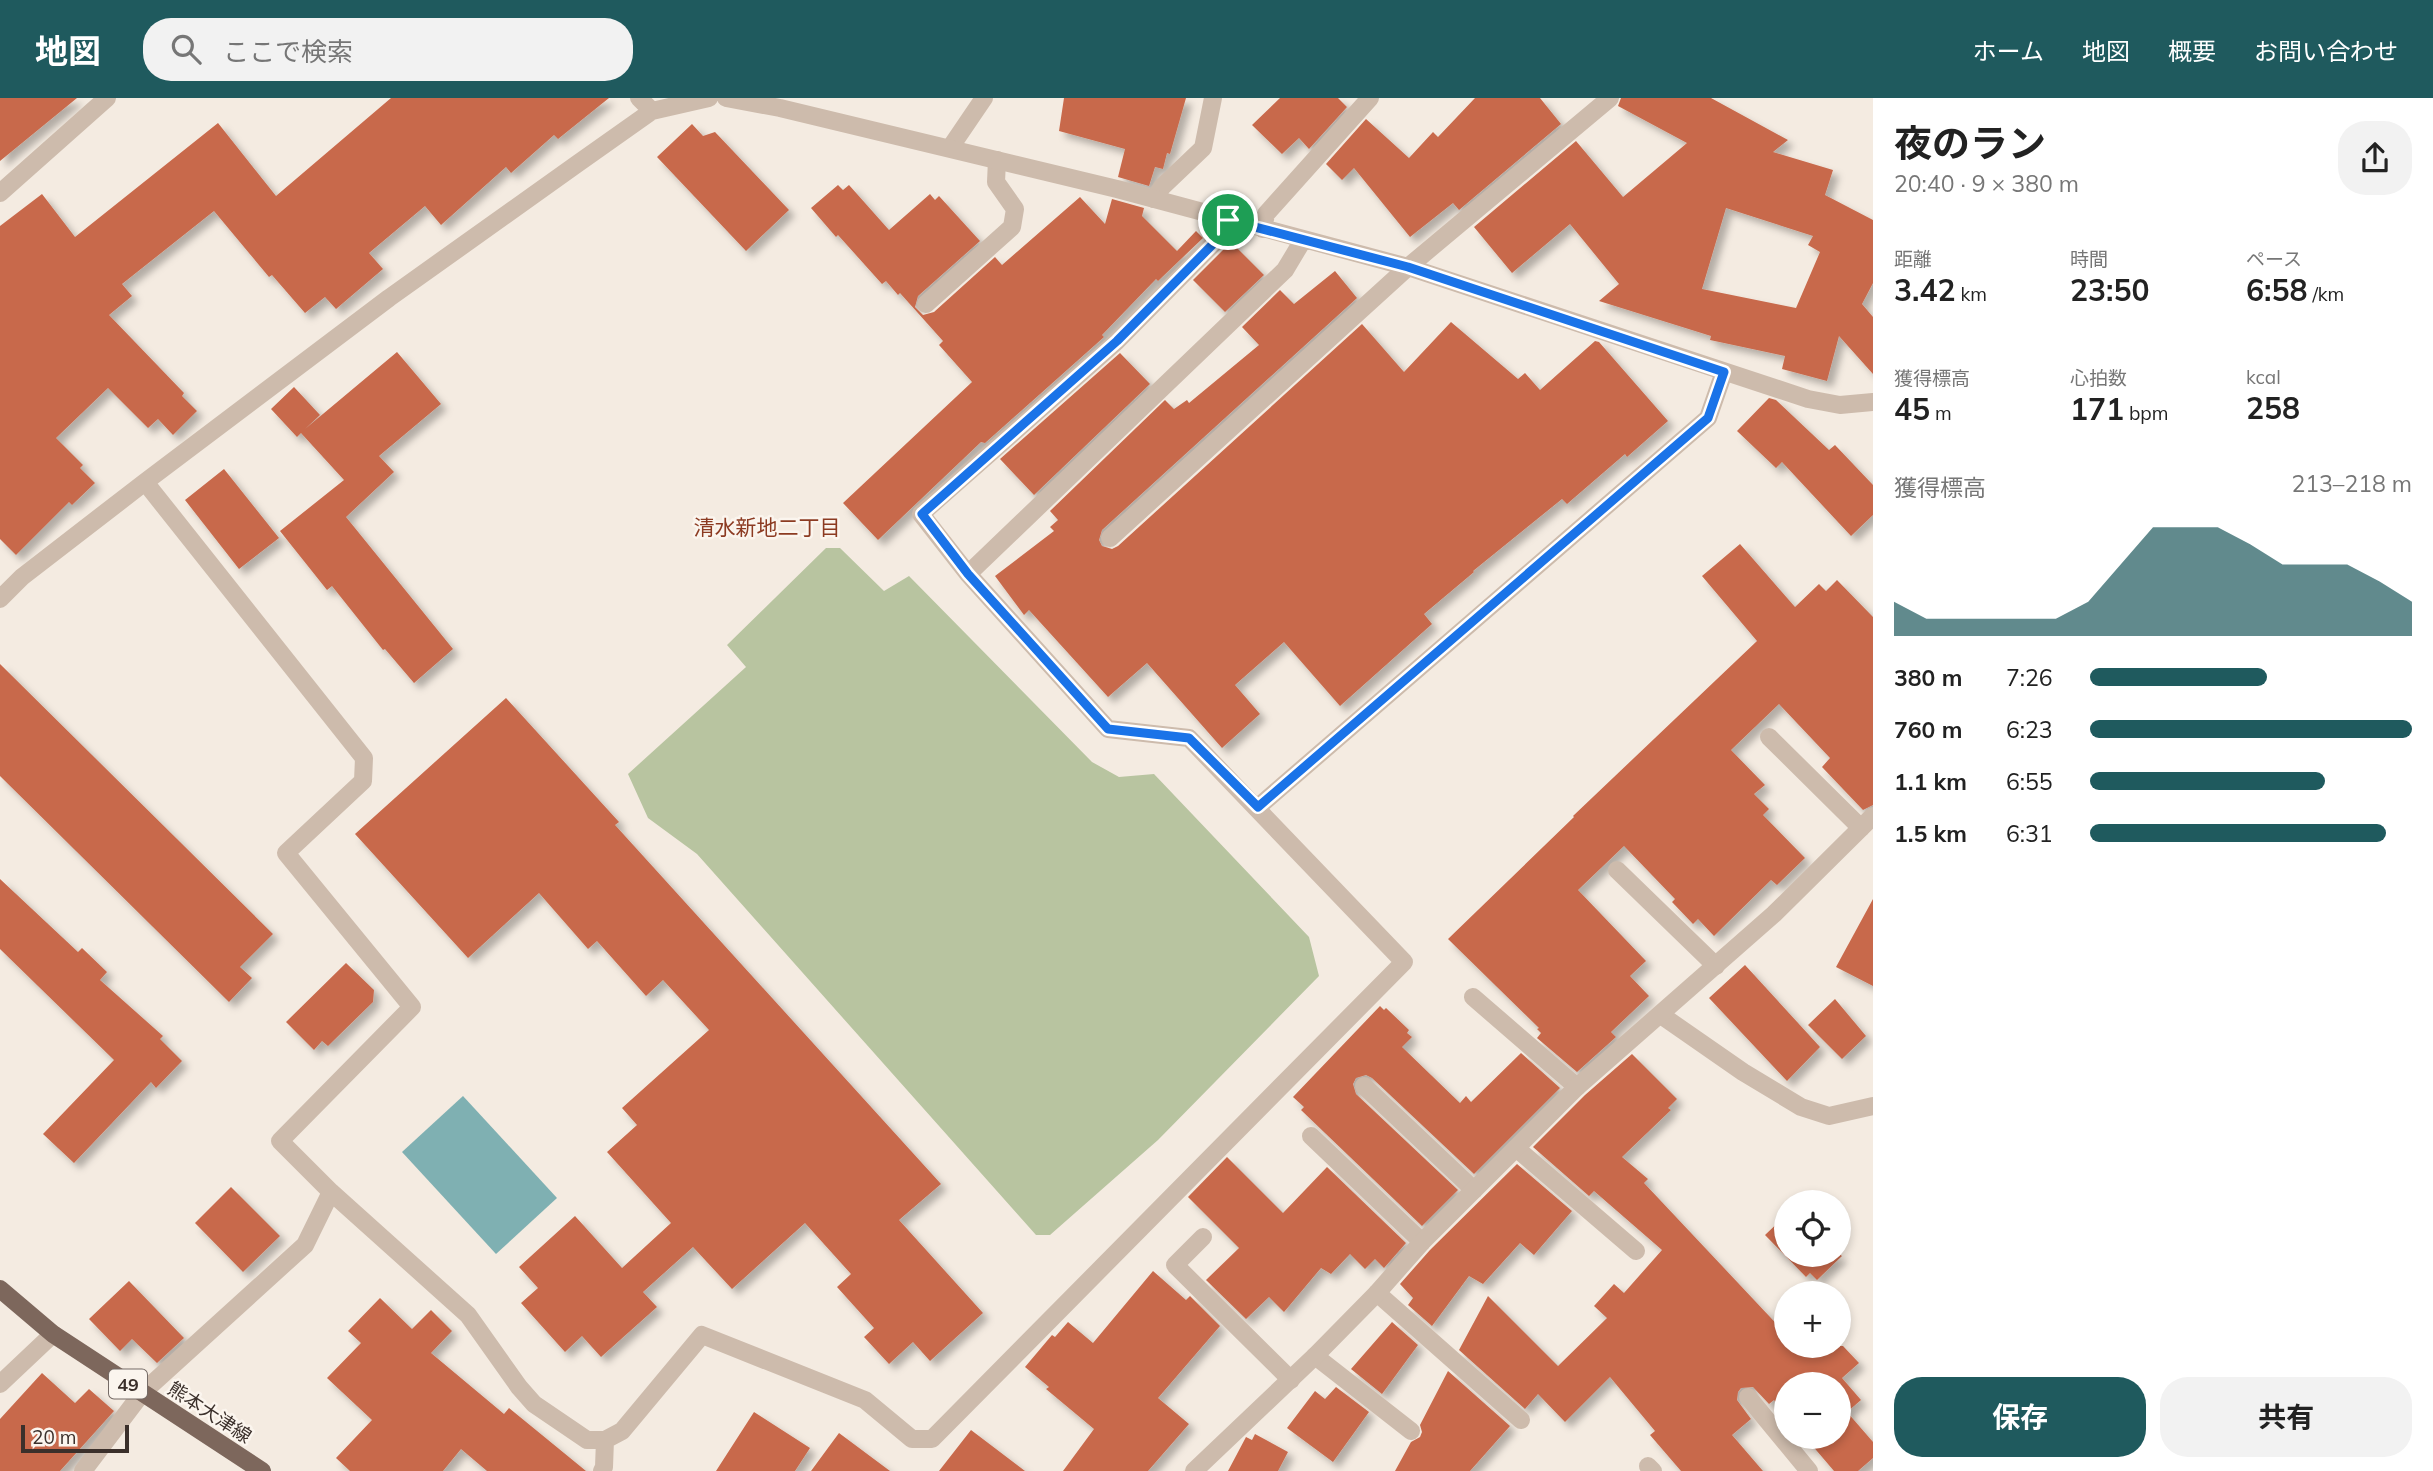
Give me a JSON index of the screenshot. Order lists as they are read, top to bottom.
{
  "streets": {
    "main road": ["49", "熊本大津線"]
  },
  "districts": ["清水新地二丁目"],
  "scale_bar": "20 m",
  "page": {
    "header": "地図",
    "search": "ここで検索",
    "nav": [
      "ホーム",
      "地図",
      "概要",
      "お問い合わせ"
    ],
    "heading": ["夜のラン", "20:40 · 9 × 380 m"],
    "stats": [
      ["距離", "3.42 km"],
      ["時間", "23:50"],
      ["ペース", "6:58 /km"],
      ["獲得標高", "45 m"],
      ["心拍数", "171 bpm"],
      ["kcal", "258"]
    ],
    "chart": ["獲得標高", "213–218 m"],
    "list": [
      {
        "name": "380 m",
        "note": "7:26"
      },
      {
        "name": "760 m",
        "note": "6:23"
      },
      {
        "name": "1.1 km",
        "note": "6:55"
      },
      {
        "name": "1.5 km",
        "note": "6:31"
      }
    ],
    "map_buttons": ["+", "−"],
    "buttons": ["保存", "共有"],
    "scale": "20 m"
  }
}
